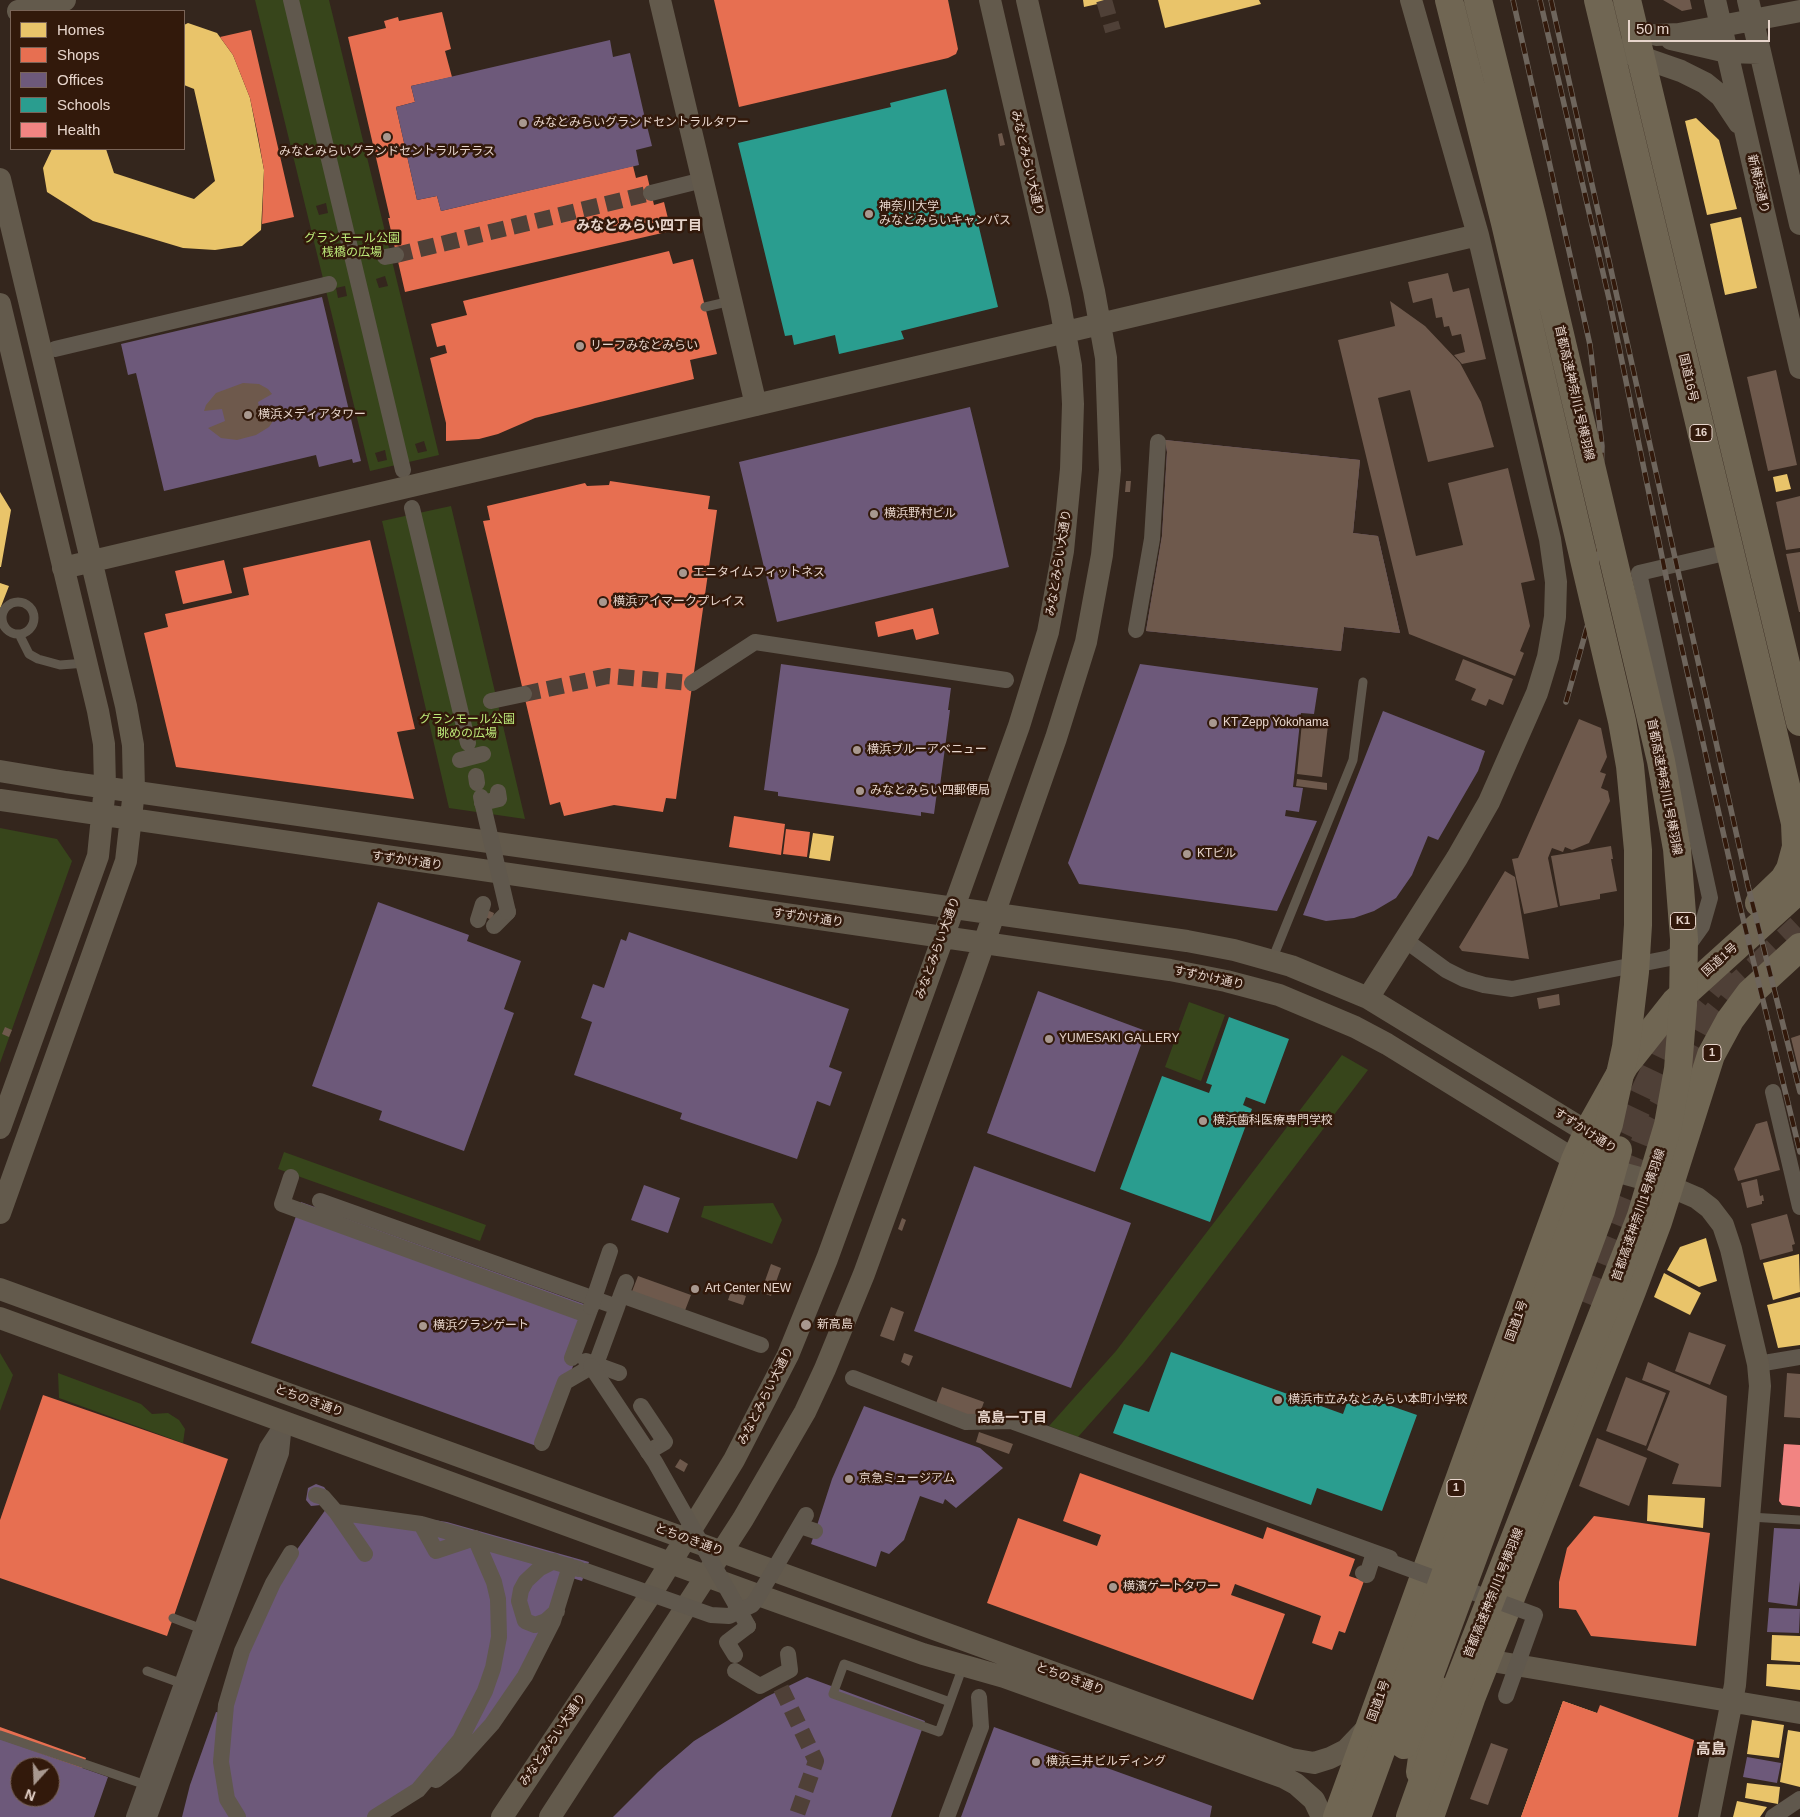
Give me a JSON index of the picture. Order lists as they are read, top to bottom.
{
  "streets": {
    "highway": [
      "国道16号",
      "首都高速神奈川1号横羽線",
      "16",
      "K1",
      "国道1号",
      "1"
    ],
    "street": [
      "みなとみらい大通り",
      "新横浜通り",
      "すずかけ通り",
      "とちのき通り"
    ]
  },
  "crossings": [
    ["みなとみらい大通り", "すずかけ通り"],
    ["みなとみらい大通り", "とちのき通り"],
    ["国道16号", "国道1号"],
    ["すずかけ通り", "国道1号"],
    ["すずかけ通り", "1"],
    ["国道1号", "とちのき通り"]
  ],
  "districts": ["みなとみらい四丁目", "高島一丁目", "高島"],
  "parks": ["グランモール公園 桟橋の広場", "グランモール公園 眺めの広場"],
  "places": [
    "みなとみらいグランドセントラルタワー",
    "みなとみらいグランドセントラルテラス",
    "神奈川大学 みなとみらいキャンパス",
    "リーフみなとみらい",
    "横浜メディアタワー",
    "横浜野村ビル",
    "エニタイムフィットネス",
    "横浜アイマークプレイス",
    "KT Zepp Yokohama",
    "横浜ブルーアベニュー",
    "みなとみらい四郵便局",
    "KTビル",
    "YUMESAKI GALLERY",
    "横浜歯科医療専門学校",
    "Art Center NEW",
    "新高島",
    "横浜グランゲート",
    "横浜市立みなとみらい本町小学校",
    "京急ミュージアム",
    "横濱ゲートタワー",
    "横浜三井ビルディング"
  ],
  "legend": [
    "Homes",
    "Shops",
    "Offices",
    "Schools",
    "Health"
  ],
  "scale_bar": "50 m",
  "north": "bottom"
}
